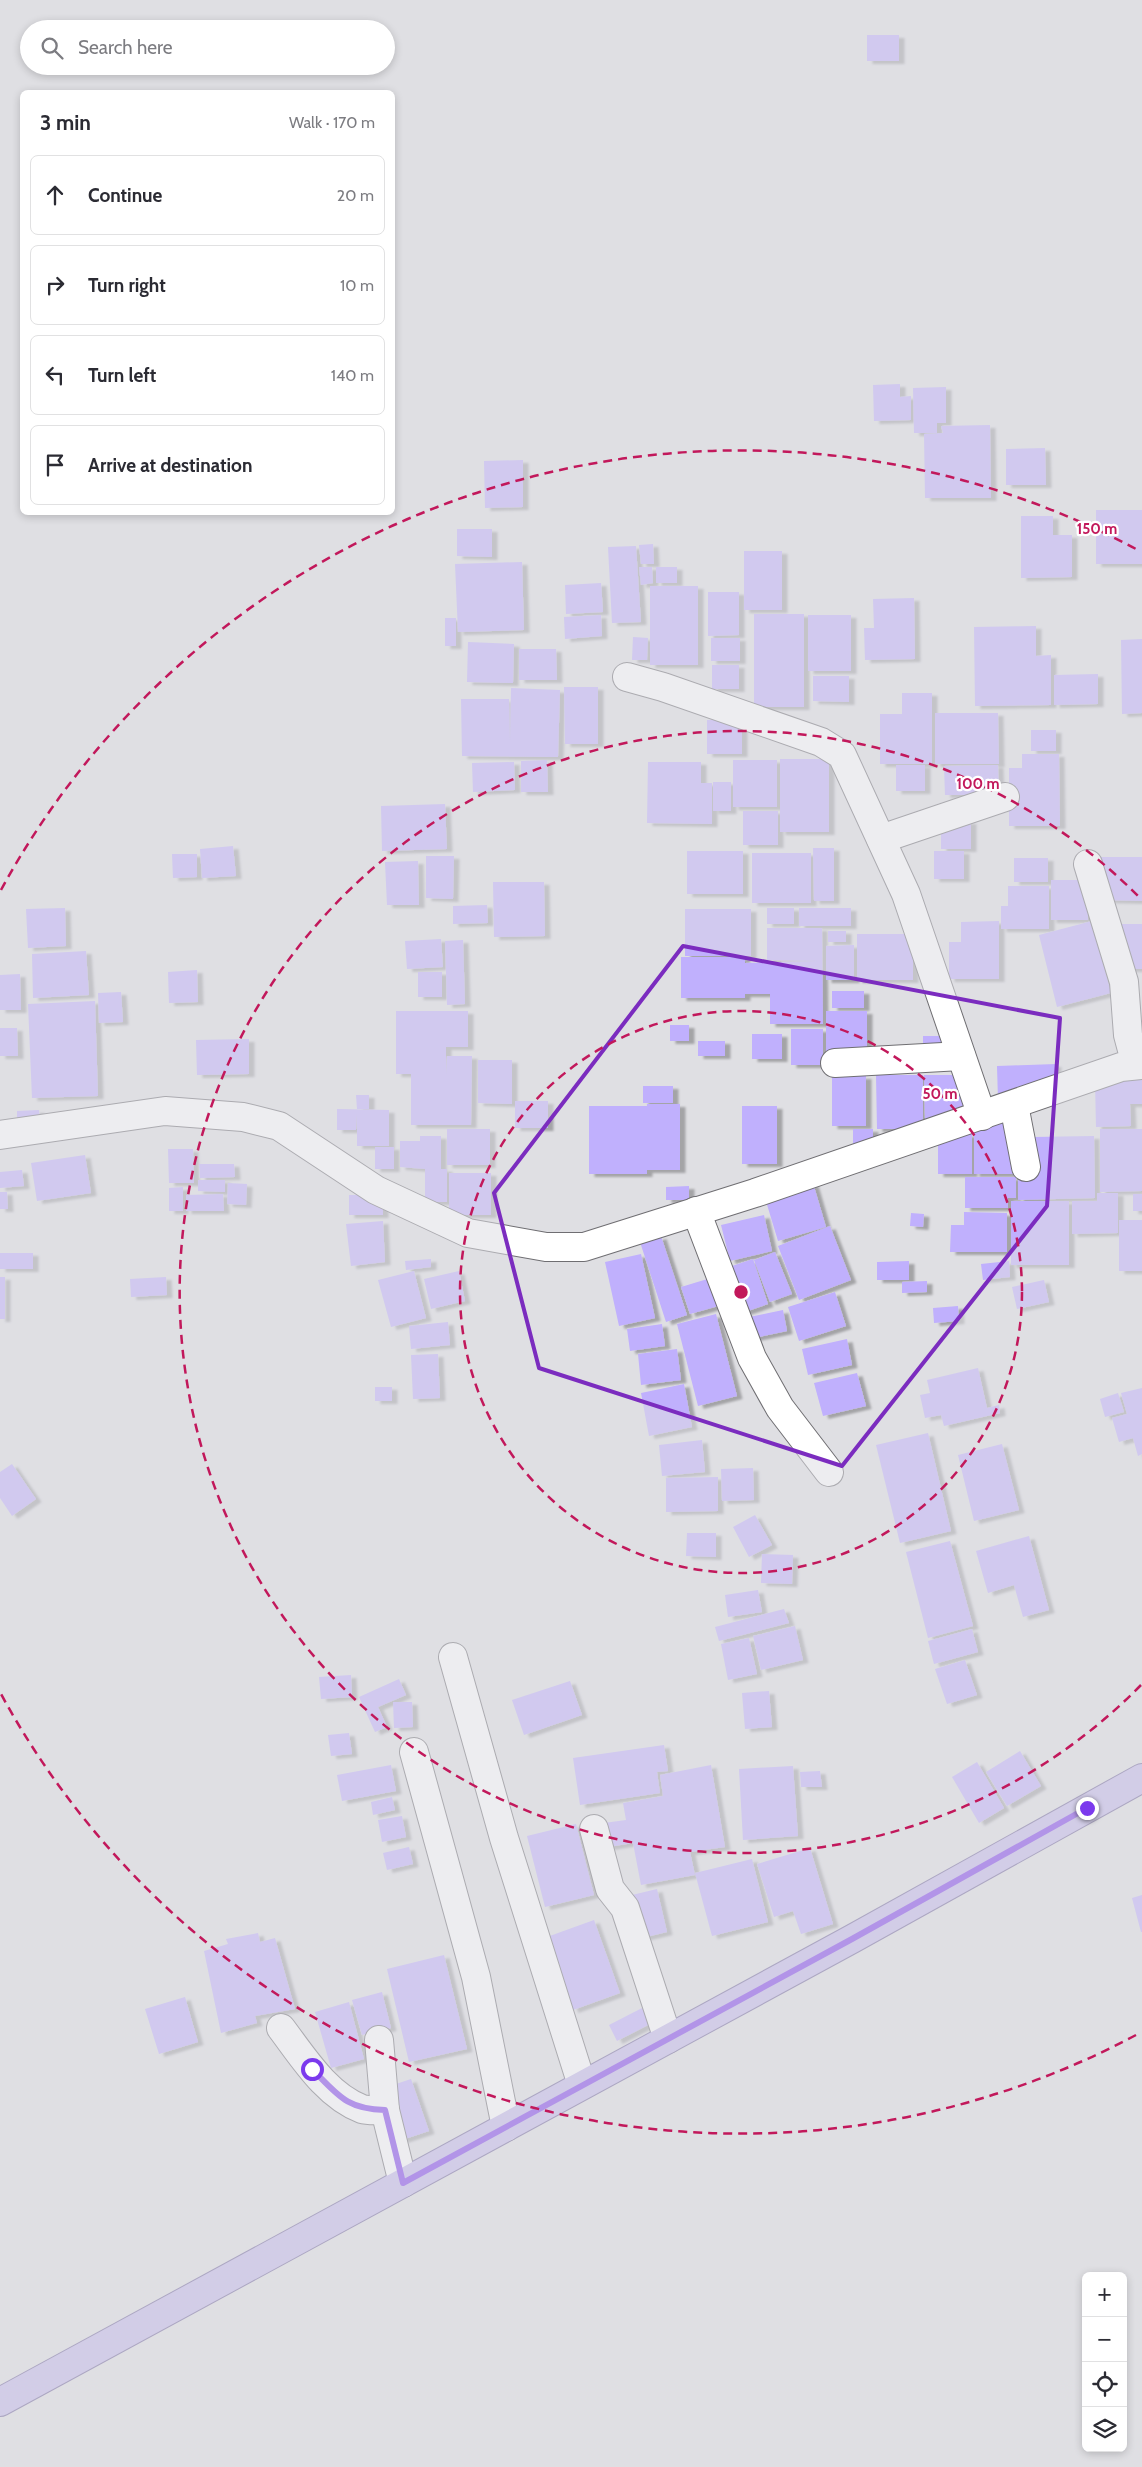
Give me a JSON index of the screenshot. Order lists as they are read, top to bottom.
{
  "page": {
    "search": "Search here",
    "heading": ["3 min", "Walk · 170 m"],
    "list": [
      ["Continue", "20 m"],
      ["Turn right", "10 m"],
      ["Turn left", "140 m"],
      "Arrive at destination"
    ],
    "map_buttons": ["+", "−"]
  },
  "rings": ["150 m", "100 m", "50 m"]
}
